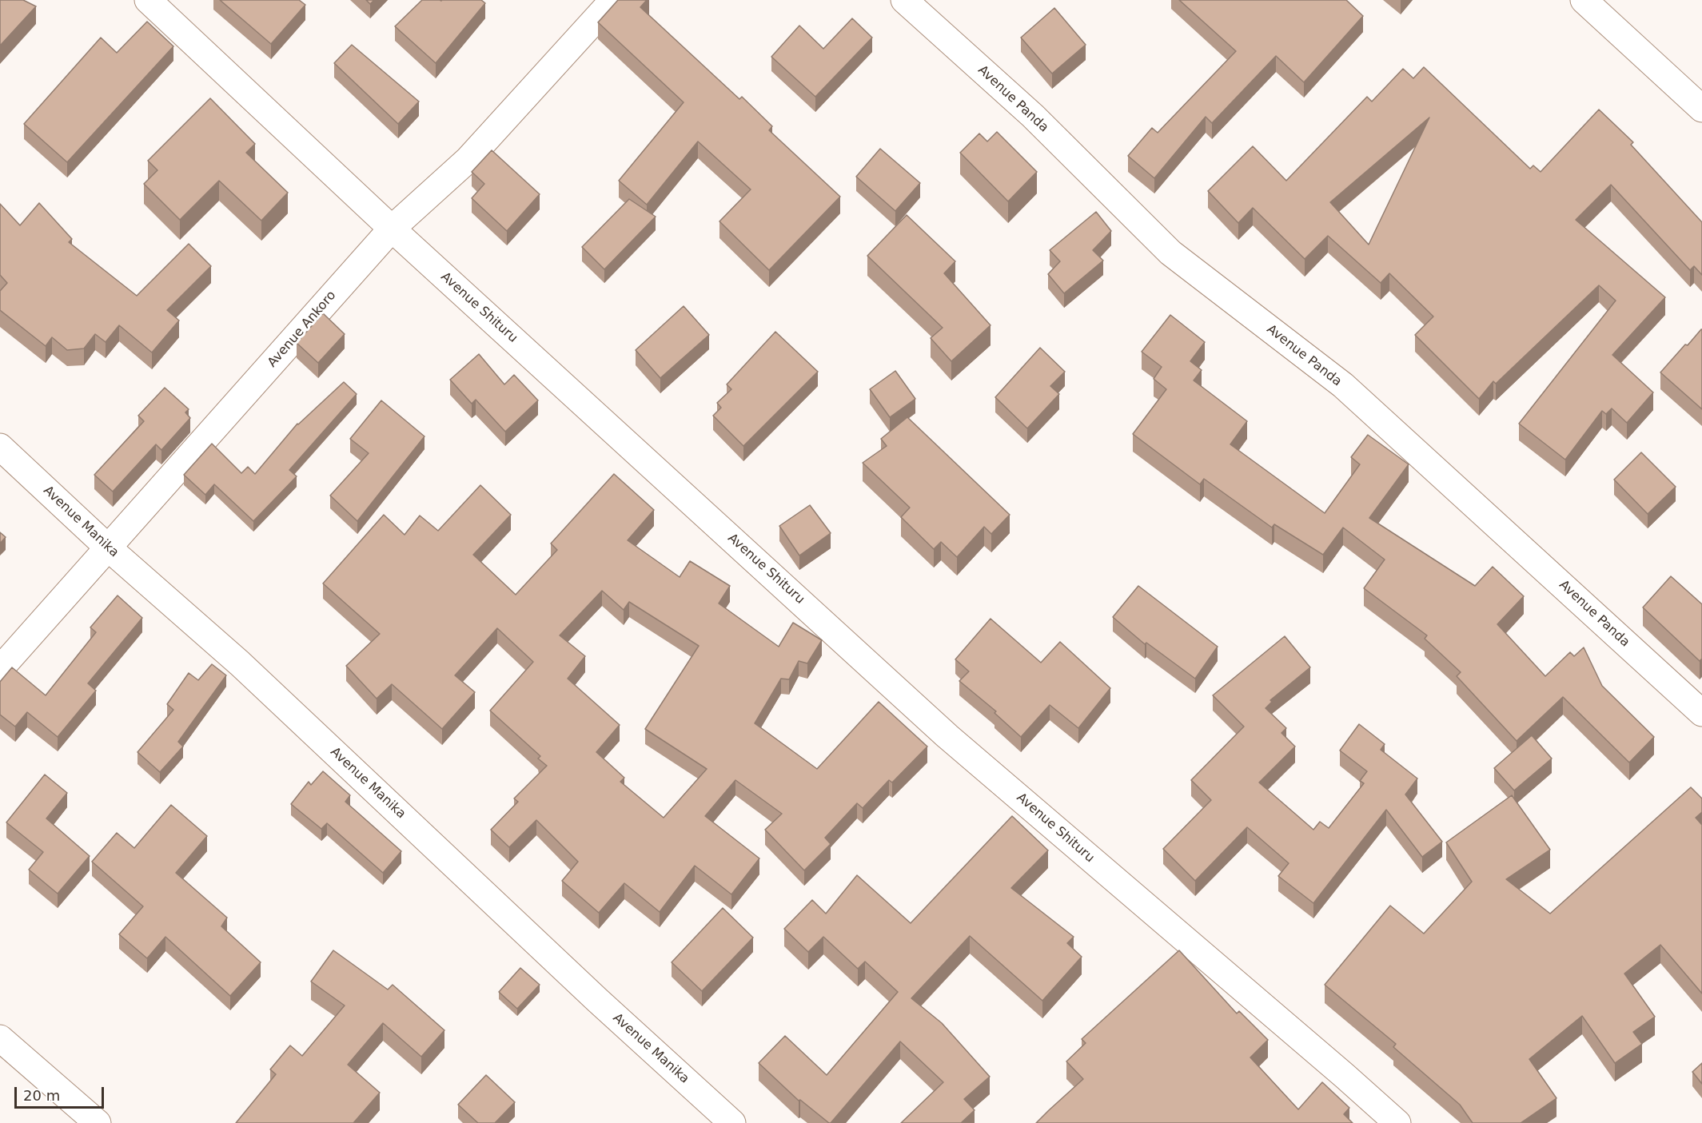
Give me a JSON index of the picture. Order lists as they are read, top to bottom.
{
  "streets": {
    "street": [
      "Avenue Panda",
      "Avenue Shituru",
      "Avenue Ankoro",
      "Avenue Manika"
    ]
  },
  "crossings": [
    ["Avenue Shituru", "Avenue Ankoro"],
    ["Avenue Ankoro", "Avenue Manika"]
  ],
  "scale_bar": "20 m"
}
